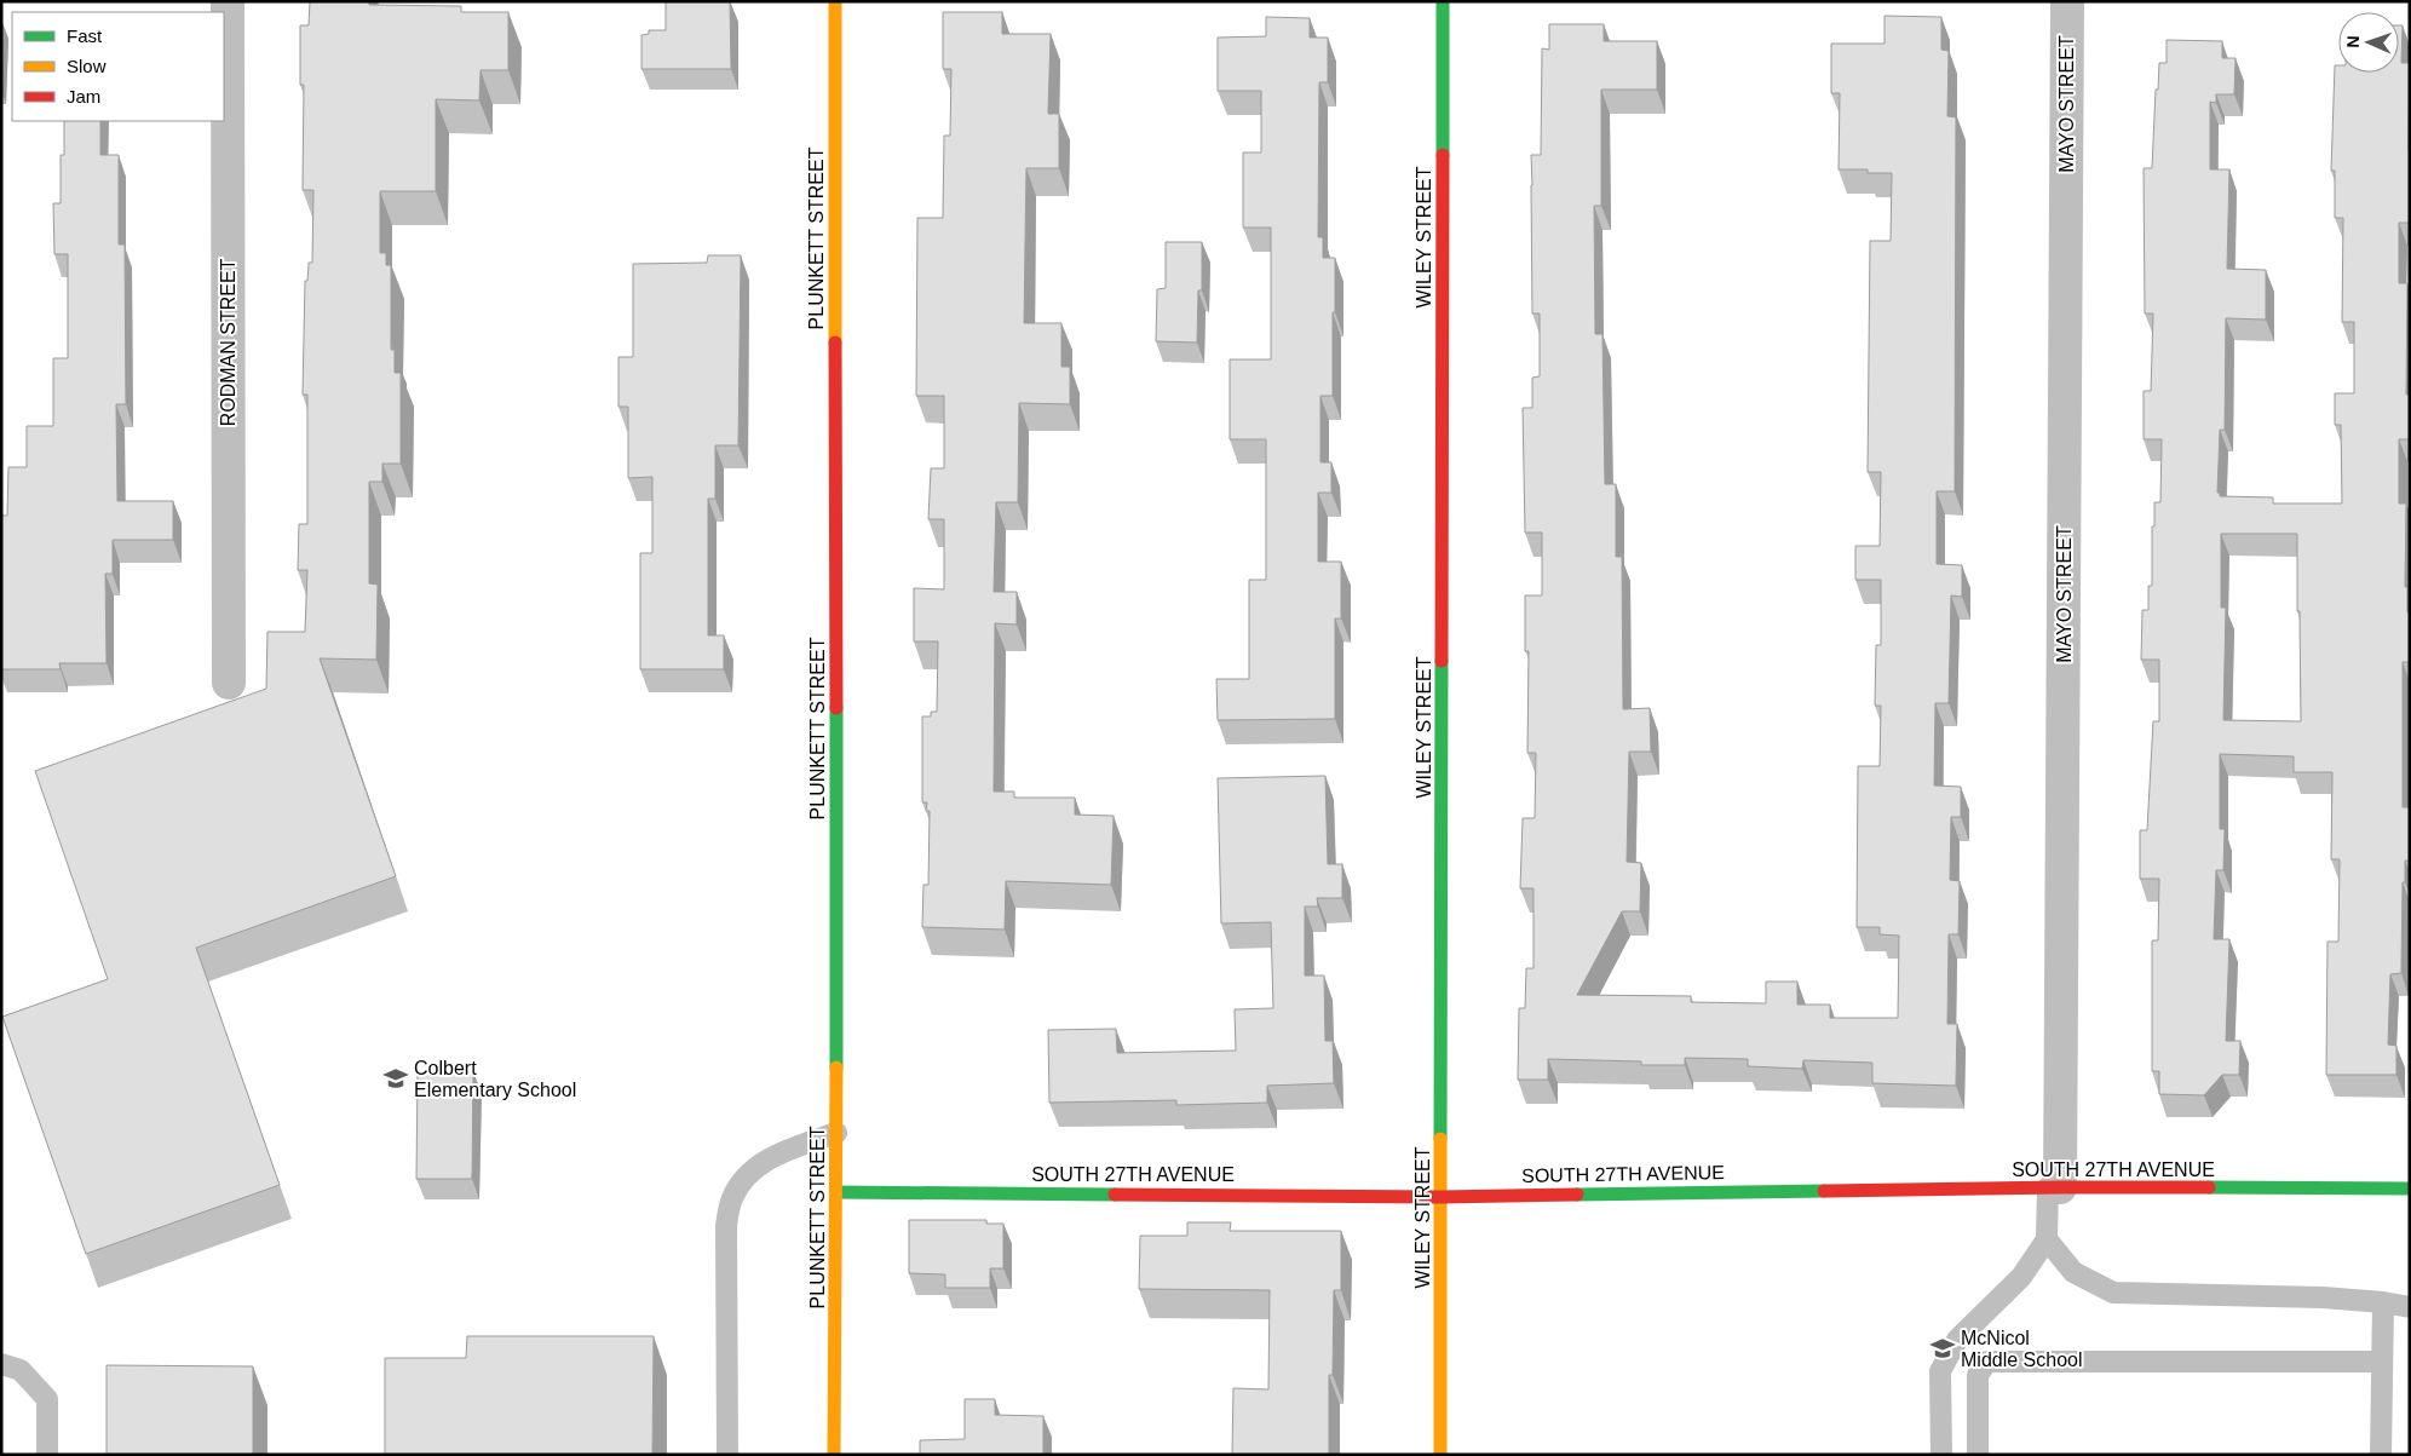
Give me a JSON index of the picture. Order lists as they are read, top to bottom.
{
  "streets": {
    "street": [
      "MAYO STREET",
      "WILEY STREET",
      "PLUNKETT STREET",
      "RODMAN STREET",
      "SOUTH 27TH AVENUE"
    ]
  },
  "crossings": [
    ["MAYO STREET", "SOUTH 27TH AVENUE"],
    ["WILEY STREET", "SOUTH 27TH AVENUE"],
    ["PLUNKETT STREET", "SOUTH 27TH AVENUE"]
  ],
  "places": {
    "school or university": ["Colbert Elementary School", "McNicol Middle School"]
  },
  "legend": ["Fast", "Slow", "Jam"],
  "north": "left"
}
